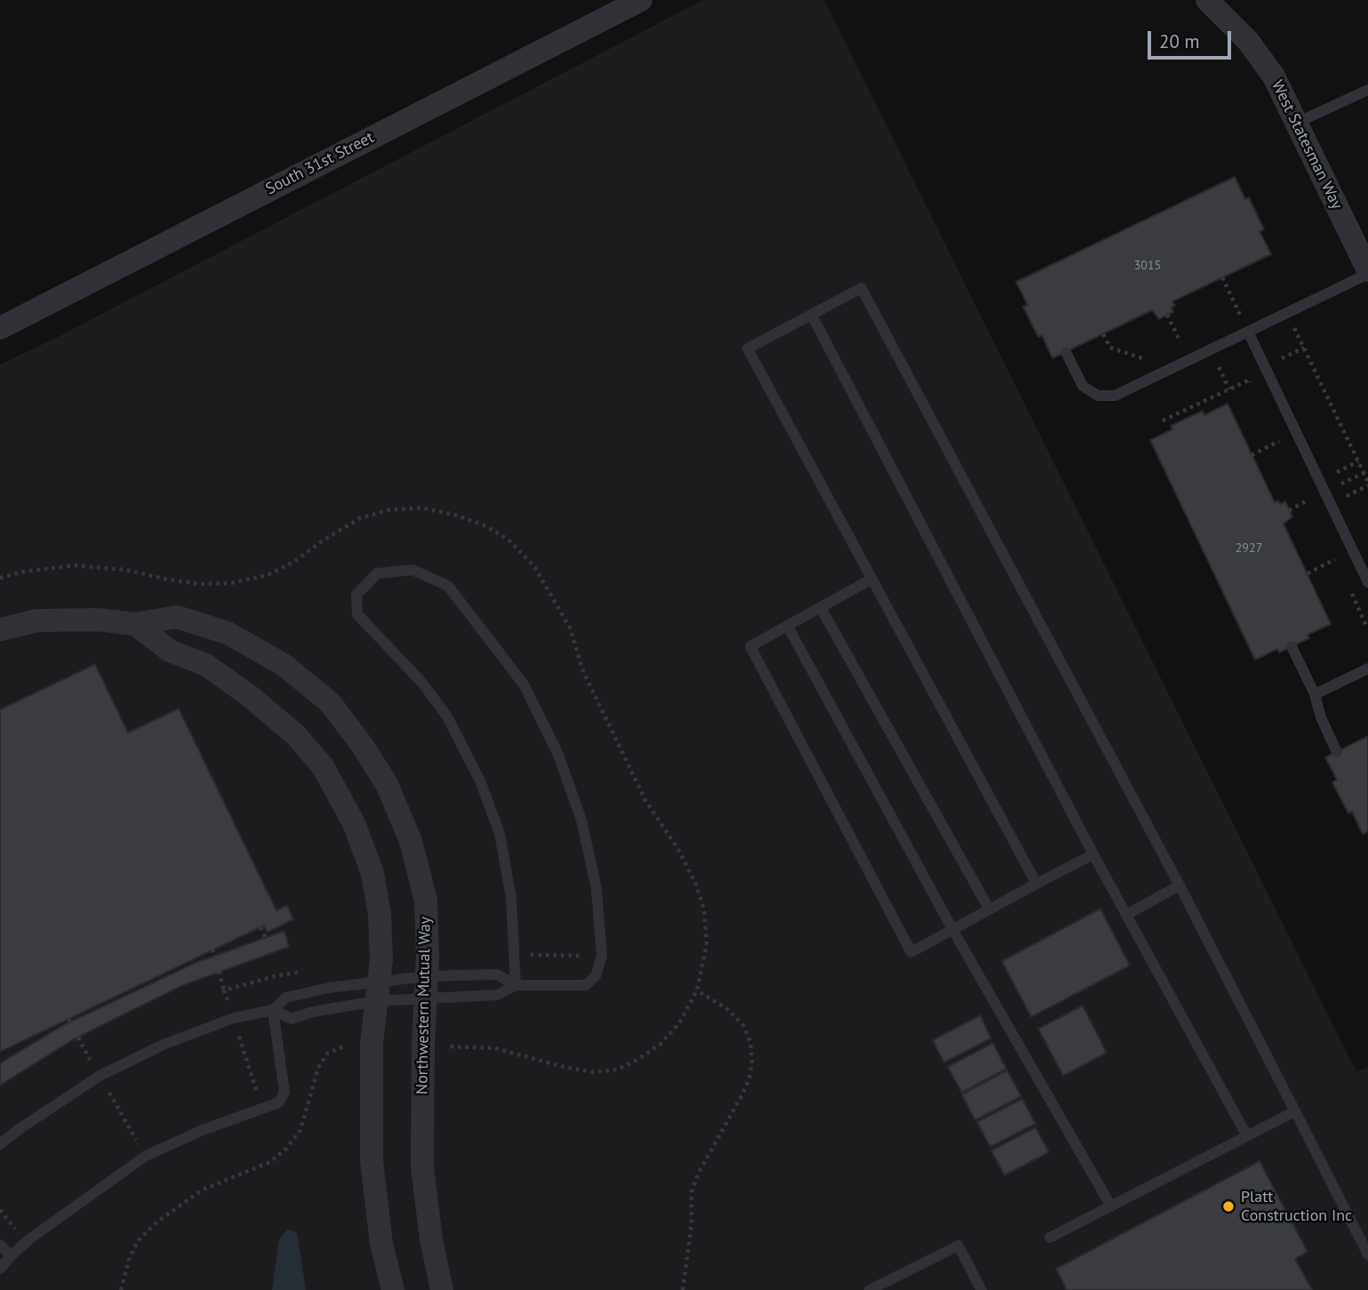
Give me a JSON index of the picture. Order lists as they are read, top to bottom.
{
  "streets": {
    "street": ["West Statesman Way", "South 31st Street", "Northwestern Mutual Way"]
  },
  "places": ["Platt Construction Inc"],
  "house_numbers": ["3015", "2927"],
  "scale_bar": "20 m"
}
